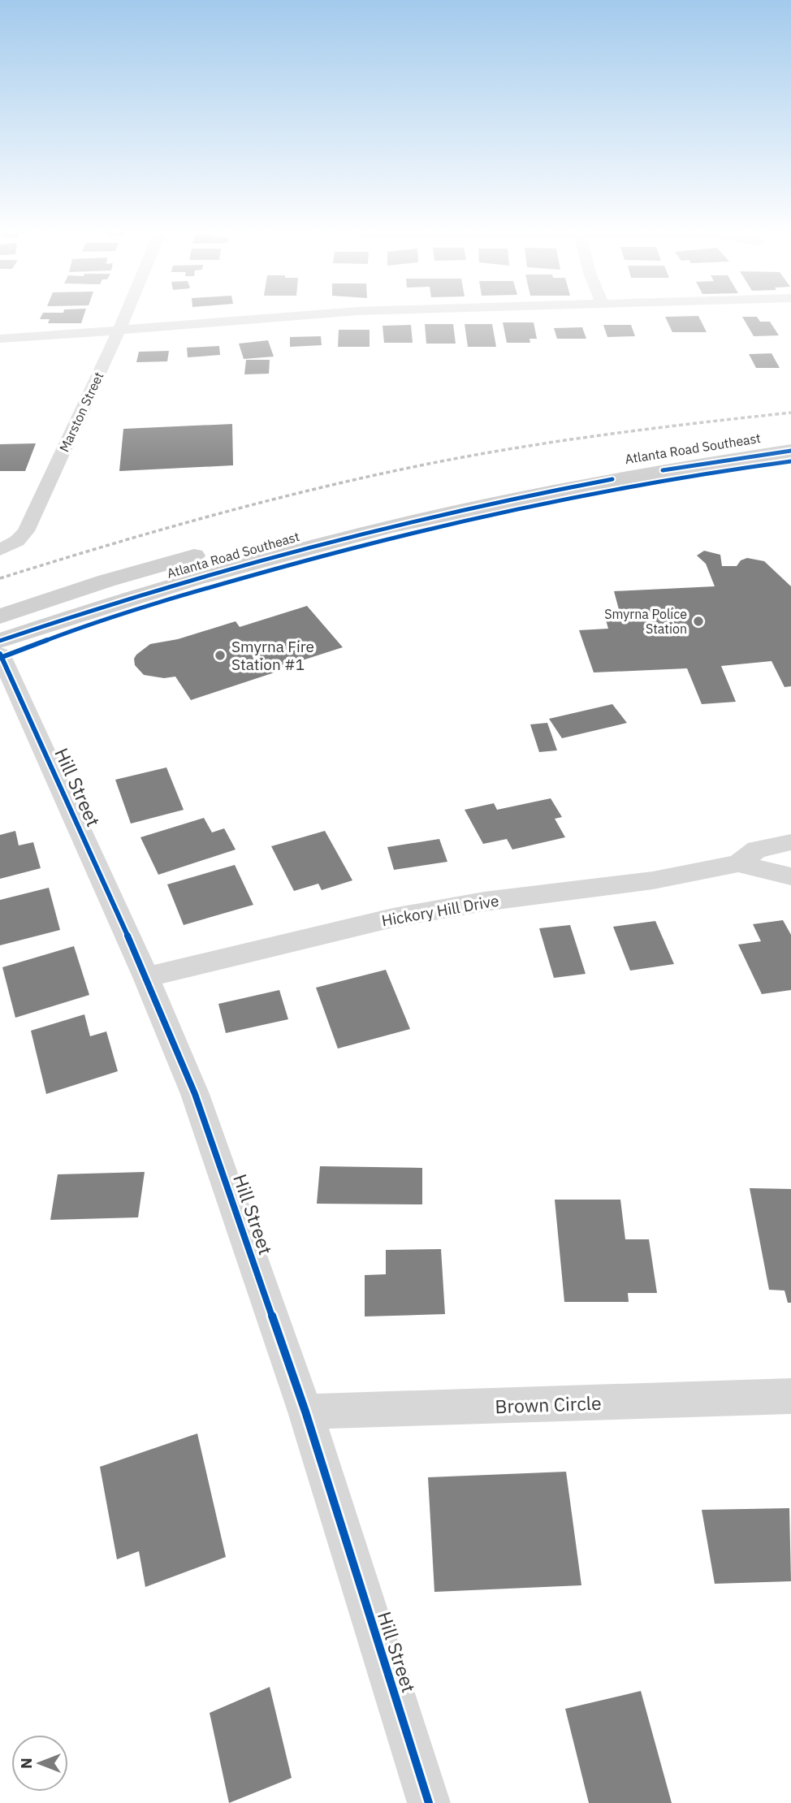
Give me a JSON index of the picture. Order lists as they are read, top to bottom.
{
  "streets": {
    "main road": ["Atlanta Road Southeast"],
    "street": [
      "Marston Street",
      "Hill Street",
      "Hickory Hill Drive",
      "Brown Circle"
    ]
  },
  "crossings": [
    ["Hill Street", "Hickory Hill Drive"],
    ["Hill Street", "Brown Circle"]
  ],
  "places": ["Smyrna Police Station", "Smyrna Fire Station #1"],
  "north": "left"
}
